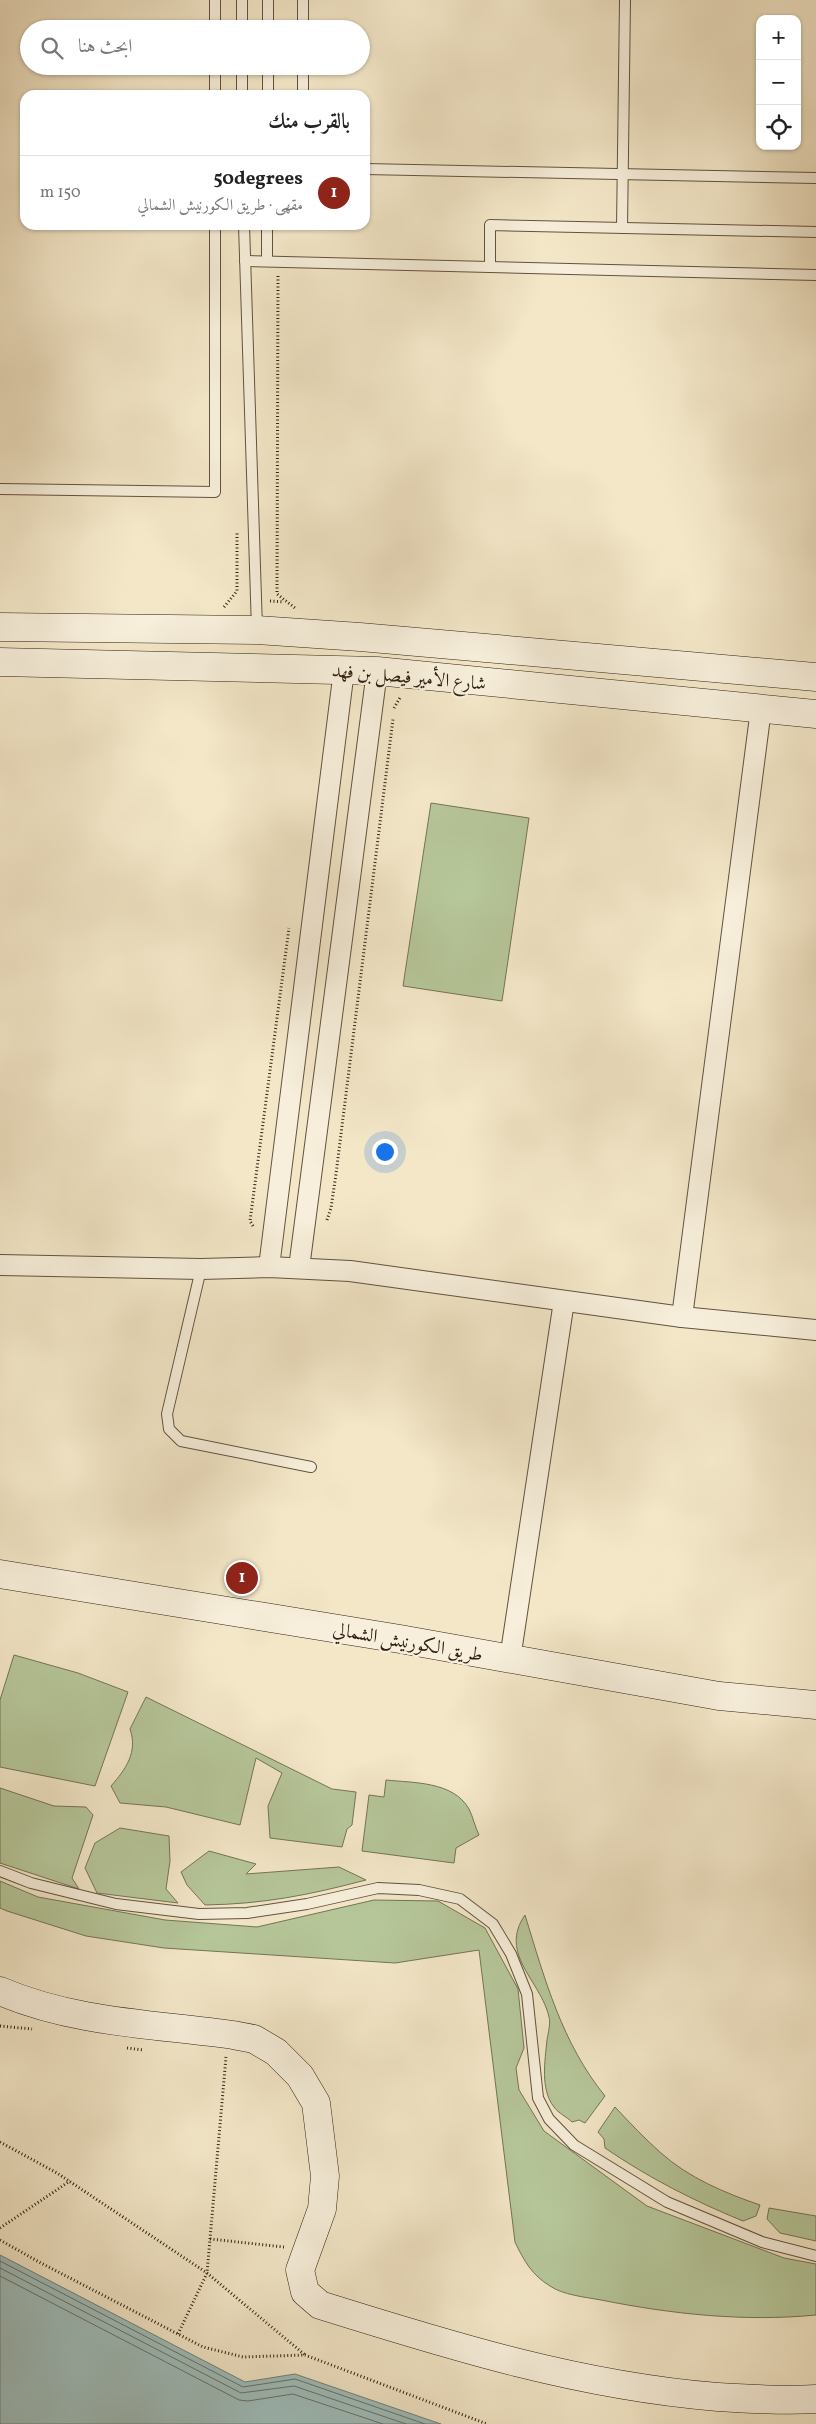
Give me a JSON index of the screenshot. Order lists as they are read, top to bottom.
{
  "streets": {
    "main road": ["شارع الأمير فيصل بن فهد", "طريق الكورنيش الشمالي"]
  },
  "page": {
    "map_buttons": ["+", "−"],
    "search": "ابحث هنا",
    "heading": "بالقرب منك",
    "list": [
      {
        "mark": "1",
        "name": "50degrees",
        "note": "مقهى · طريق الكورنيش الشمالي",
        "value": "150 m"
      }
    ],
    "pins": "1"
  }
}
